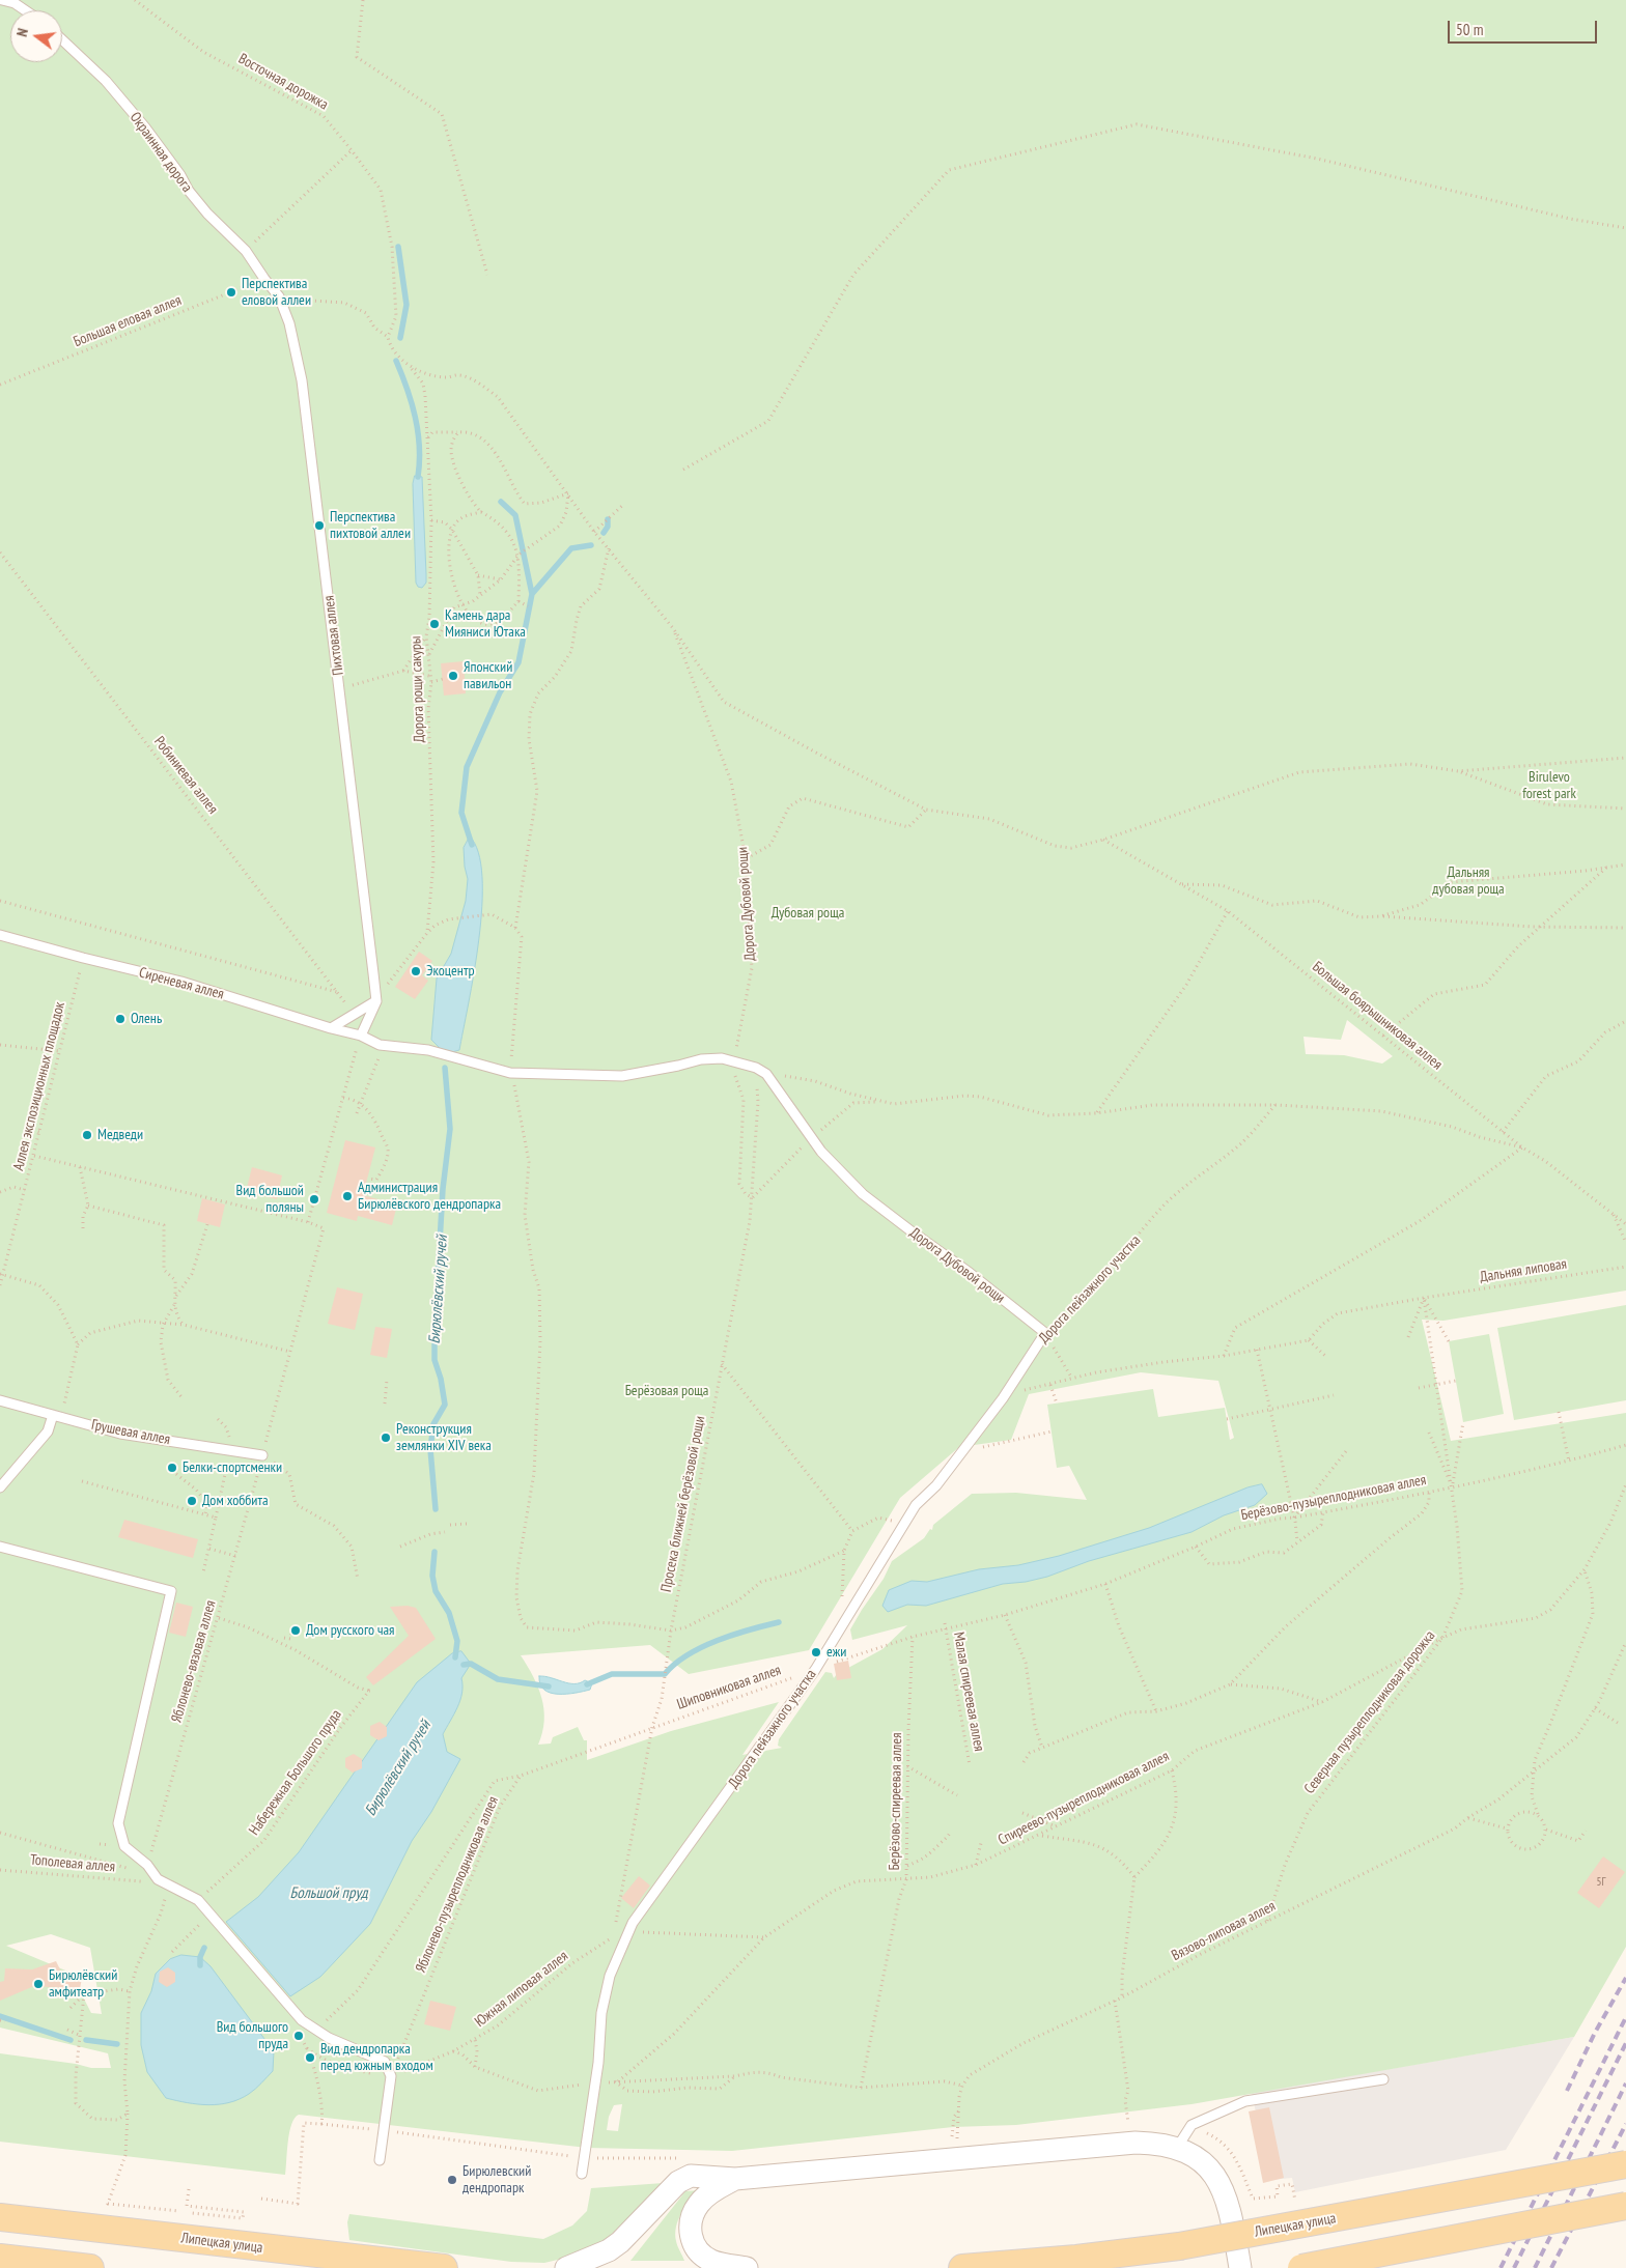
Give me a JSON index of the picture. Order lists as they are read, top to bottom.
{
  "streets": {
    "main road": ["Липецкая улица"],
    "lane": [
      "Окраинная дорога",
      "Пихтовая аллея",
      "Дорога Дубовой рощи",
      "Сиреневая аллея",
      "Дорога пейзажного участка",
      "Грушевая аллея"
    ],
    "path": [
      "Восточная дорожка",
      "Большая еловая аллея",
      "Дорога рощи сакуры",
      "Робиниевая аллея",
      "Большая боярышниковая аллея",
      "Аллея экспозиционных площадок",
      "Дальняя липовая",
      "Берёзово-пузыреплодниковая аллея",
      "Просека ближней берёзовой рощи",
      "Яблонево-вязовая аллея",
      "Шиповниковая аллея",
      "Малая спиреевая аллея",
      "Северная пузыреплодниковая дорожка",
      "Набережная Большого пруда",
      "Спиреево-пузыреплодниковая аллея",
      "Берёзово-спиреевая аллея",
      "Тополевая аллея",
      "Яблонево-пузыреплодниковая аллея",
      "Вязово-липовая аллея",
      "Южная липовая аллея"
    ]
  },
  "crossings": [
    ["Восточная дорожка", "Дорога рощи сакуры"],
    ["Окраинная дорога", "Большая еловая аллея"],
    ["Окраинная дорога", "Пихтовая аллея"],
    ["Большая еловая аллея", "Пихтовая аллея"],
    ["Дорога Дубовой рощи", "Дорога пейзажного участка"],
    ["Дорога Дубовой рощи", "Просека ближней берёзовой рощи"],
    ["Дальняя липовая", "Северная пузыреплодниковая дорожка"],
    ["Дорога пейзажного участка", "Берёзово-пузыреплодниковая аллея"],
    ["Дорога пейзажного участка", "Шиповниковая аллея"],
    ["Дорога пейзажного участка", "Южная липовая аллея"],
    ["Грушевая аллея", "Яблонево-вязовая аллея"],
    ["Берёзово-пузыреплодниковая аллея", "Шиповниковая аллея"],
    ["Берёзово-пузыреплодниковая аллея", "Малая спиреевая аллея"],
    ["Берёзово-пузыреплодниковая аллея", "Северная пузыреплодниковая дорожка"],
    ["Берёзово-пузыреплодниковая аллея", "Берёзово-спиреевая аллея"],
    ["Просека ближней берёзовой рощи", "Шиповниковая аллея"],
    ["Яблонево-вязовая аллея", "Набережная Большого пруда"],
    ["Северная пузыреплодниковая дорожка", "Спиреево-пузыреплодниковая аллея"],
    ["Северная пузыреплодниковая дорожка", "Вязово-липовая аллея"],
    ["Спиреево-пузыреплодниковая аллея", "Берёзово-спиреевая аллея"],
    ["Яблонево-пузыреплодниковая аллея", "Южная липовая аллея"]
  ],
  "water": ["Бирюлёвский ручей", "Большой пруд"],
  "parks": [
    "Birulevo forest park",
    "Дальняя дубовая роща",
    "Дубовая роща",
    "Берёзовая роща"
  ],
  "places": [
    "Перспектива еловой аллеи",
    "Перспектива пихтовой аллеи",
    "Камень дара Мияниси Ютака",
    "Японcкий павильон",
    "Экоцентр",
    "Олень",
    "Медведи",
    "Администрация Бирюлёвского дендропарка",
    "Вид большой поляны",
    "Реконструкция землянки XIV века",
    "Белки-спортсменки",
    "Дом хоббита",
    "Дом русского чая",
    "ежи",
    "Бирюлёвский амфитеатр",
    "Вид большого пруда",
    "Вид дендропарка перед южным входом",
    "Бирюлевский дендропарк"
  ],
  "house_numbers": ["5Г"],
  "scale_bar": "50 m",
  "north": "left"
}
